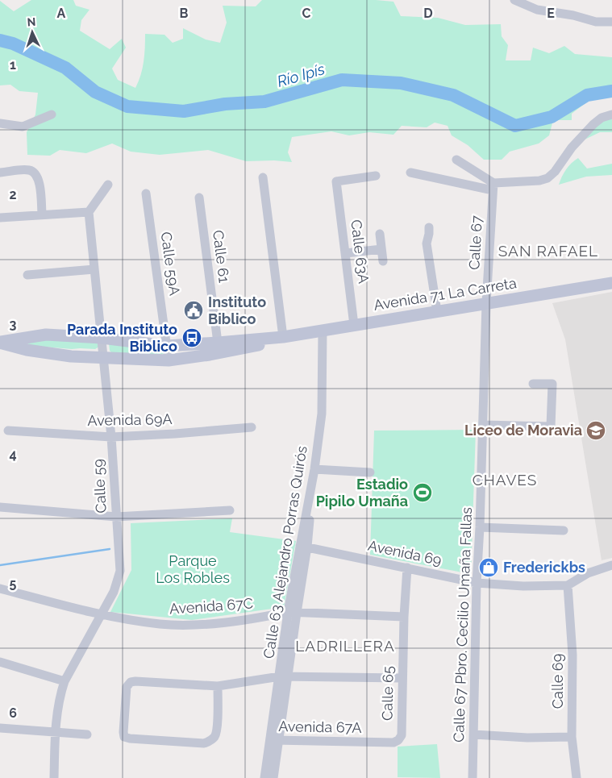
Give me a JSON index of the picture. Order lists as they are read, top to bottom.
{
  "streets": {
    "street": [
      "Calle 67",
      "Calle 63A",
      "Calle 61",
      "Calle 59A",
      "Avenida 71 La Carreta",
      "Avenida 69A",
      "Calle 59",
      "Calle 63 Alejandro Porras Quirós",
      "Avenida 69",
      "Avenida 67C",
      "Calle 67 Pbro. Cecilio Umaña Fallas",
      "Calle 69",
      "Calle 65",
      "Avenida 67A"
    ]
  },
  "crossings": [
    ["Calle 67", "Avenida 71 La Carreta"],
    ["Calle 67", "Calle 67 Pbro. Cecilio Umaña Fallas"],
    ["Calle 63A", "Avenida 71 La Carreta"],
    ["Calle 61", "Avenida 71 La Carreta"],
    ["Calle 59A", "Avenida 71 La Carreta"],
    ["Avenida 71 La Carreta", "Calle 59"],
    ["Avenida 71 La Carreta", "Calle 63 Alejandro Porras Quirós"],
    ["Avenida 71 La Carreta", "Calle 67 Pbro. Cecilio Umaña Fallas"],
    ["Avenida 69A", "Calle 59"],
    ["Calle 59", "Avenida 67C"],
    ["Calle 63 Alejandro Porras Quirós", "Avenida 69"],
    ["Calle 63 Alejandro Porras Quirós", "Avenida 67C"],
    ["Calle 63 Alejandro Porras Quirós", "Avenida 67A"],
    ["Avenida 69", "Calle 67 Pbro. Cecilio Umaña Fallas"],
    ["Avenida 69", "Calle 69"],
    ["Avenida 69", "Calle 65"],
    ["Avenida 67C", "Calle 65"],
    ["Calle 65", "Avenida 67A"]
  ],
  "districts": ["SAN RAFAEL", "CHAVES", "LADRILLERA"],
  "water": ["Río Ipís"],
  "parks": ["Parque Los Robles"],
  "places": {
    "public building": ["Instituto Biblico"],
    "bus stop": ["Parada Instituto Biblico"],
    "school or university": ["Liceo de Moravia"],
    "sports": ["Estadio Pipilo Umaña"],
    "shop": ["Frederickbs"]
  },
  "north": "top",
  "grid": {
    "columns": [
      "A",
      "B",
      "C",
      "D",
      "E"
    ],
    "rows": [
      "1",
      "2",
      "3",
      "4",
      "5",
      "6"
    ]
  }
}
